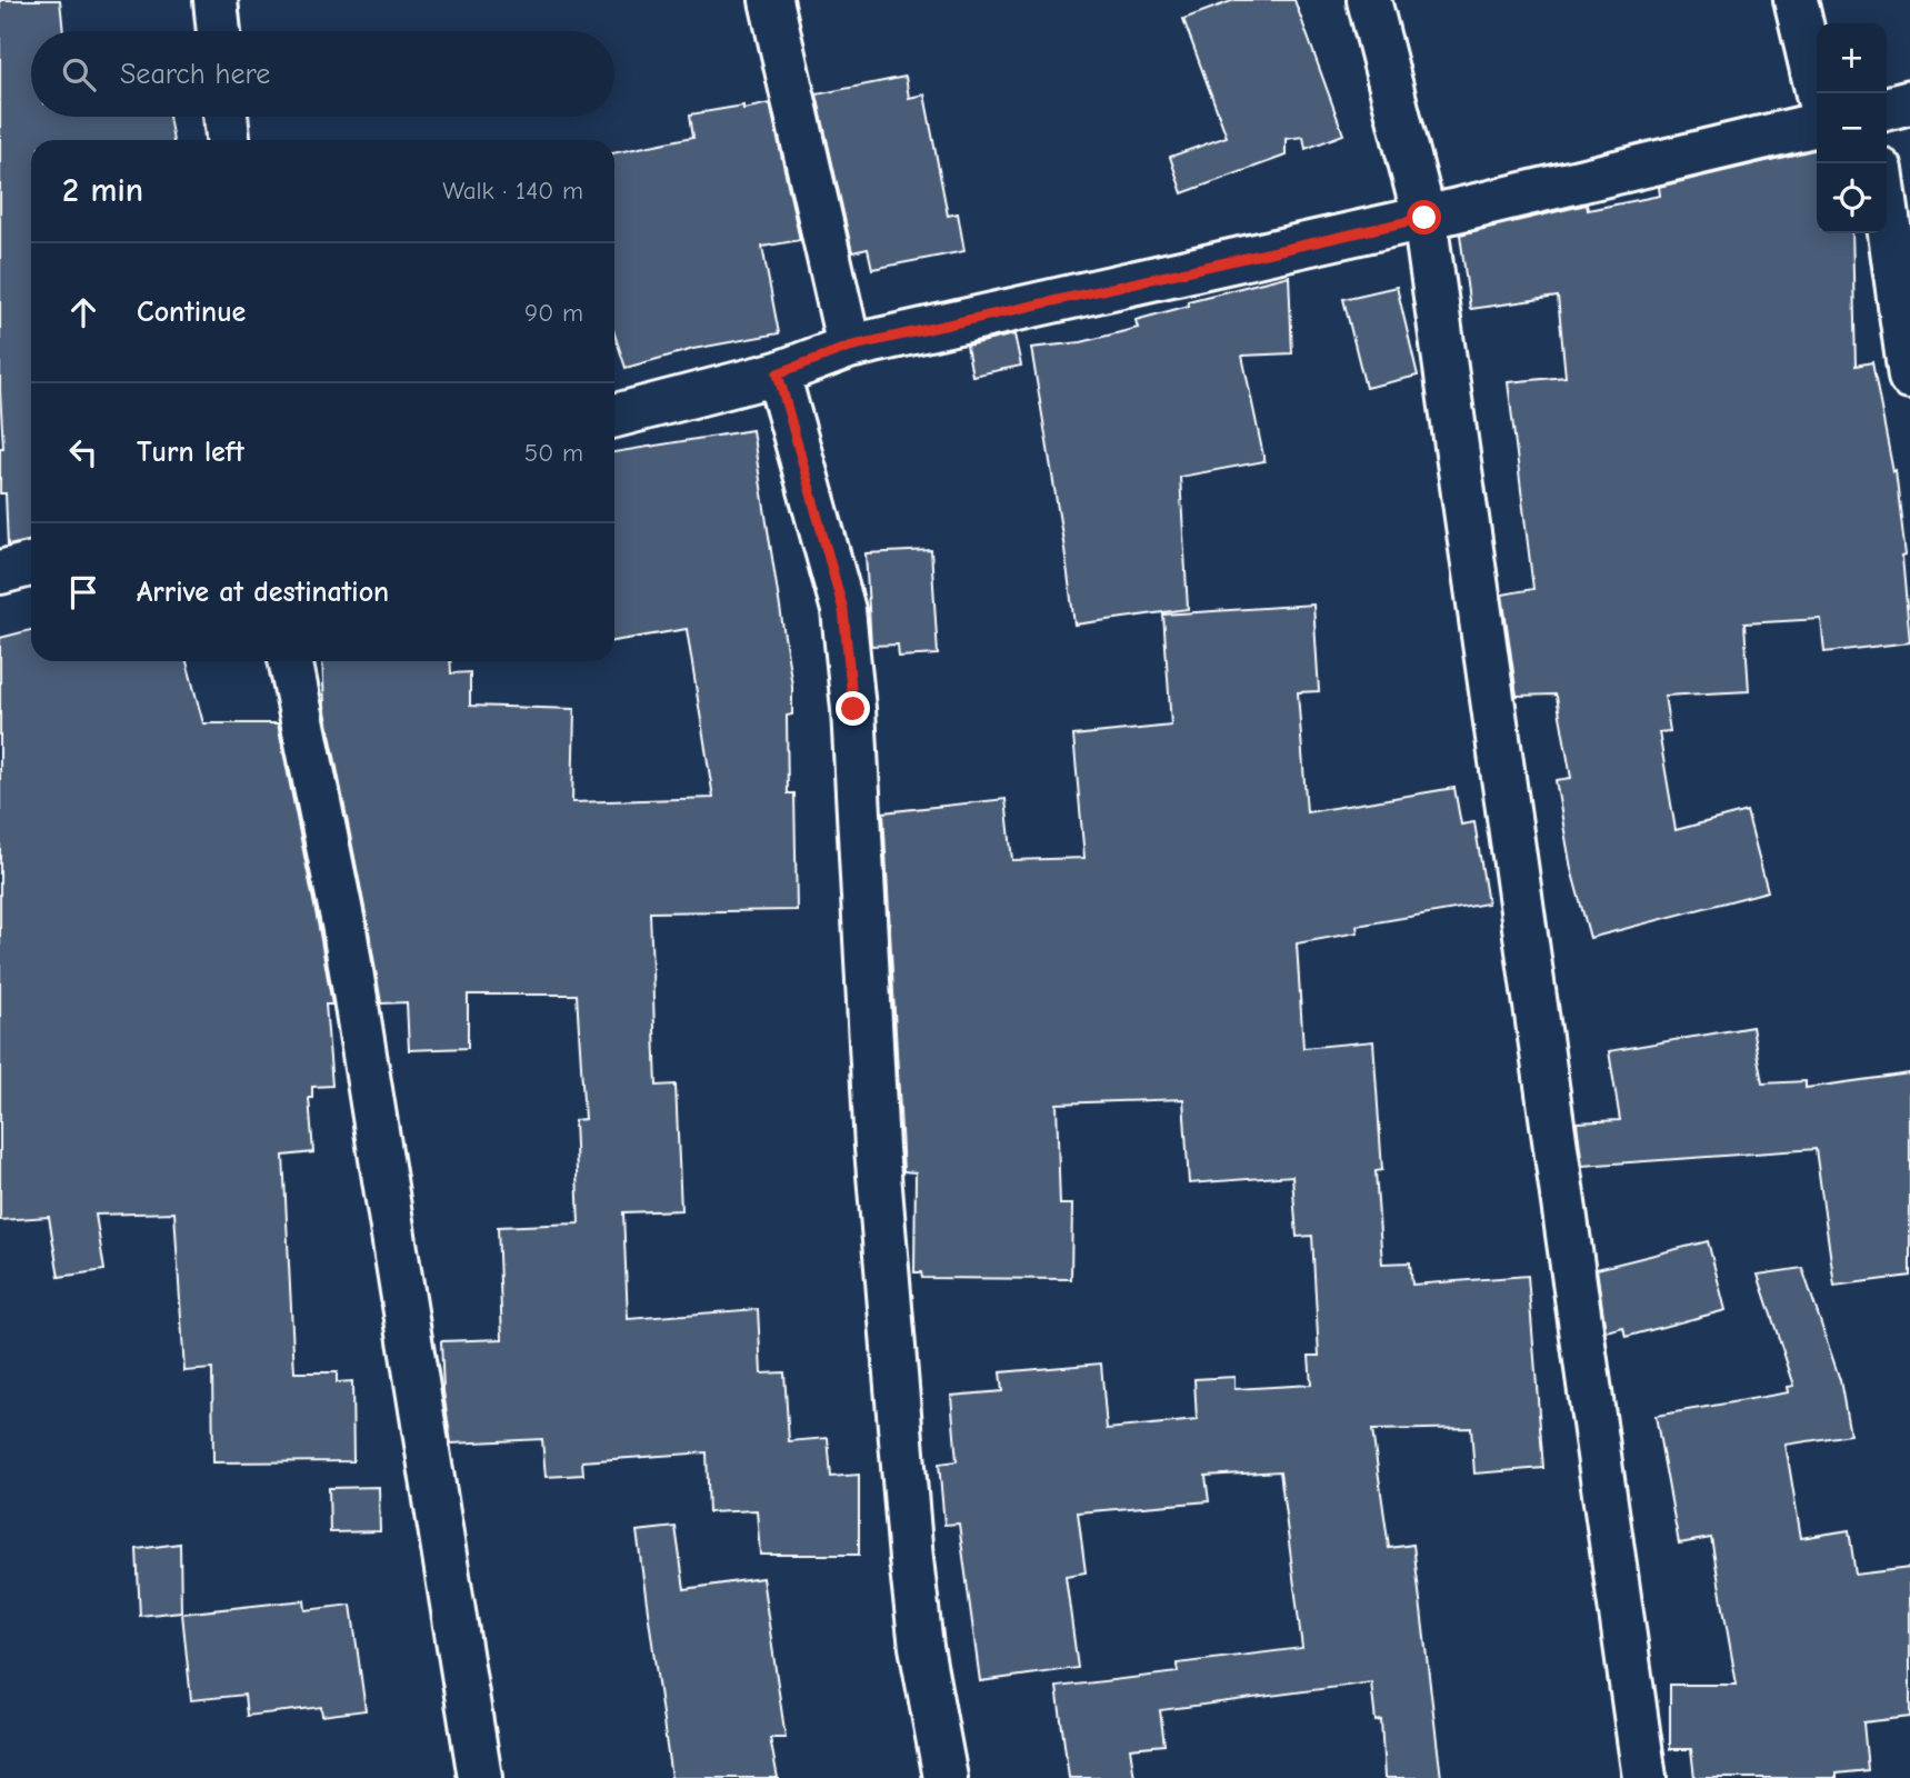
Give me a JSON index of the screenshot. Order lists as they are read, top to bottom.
{
  "page": {
    "map_buttons": ["+", "−"],
    "search": "Search here",
    "heading": ["2 min", "Walk · 140 m"],
    "list": [
      ["Continue", "90 m"],
      ["Turn left", "50 m"],
      "Arrive at destination"
    ]
  }
}
